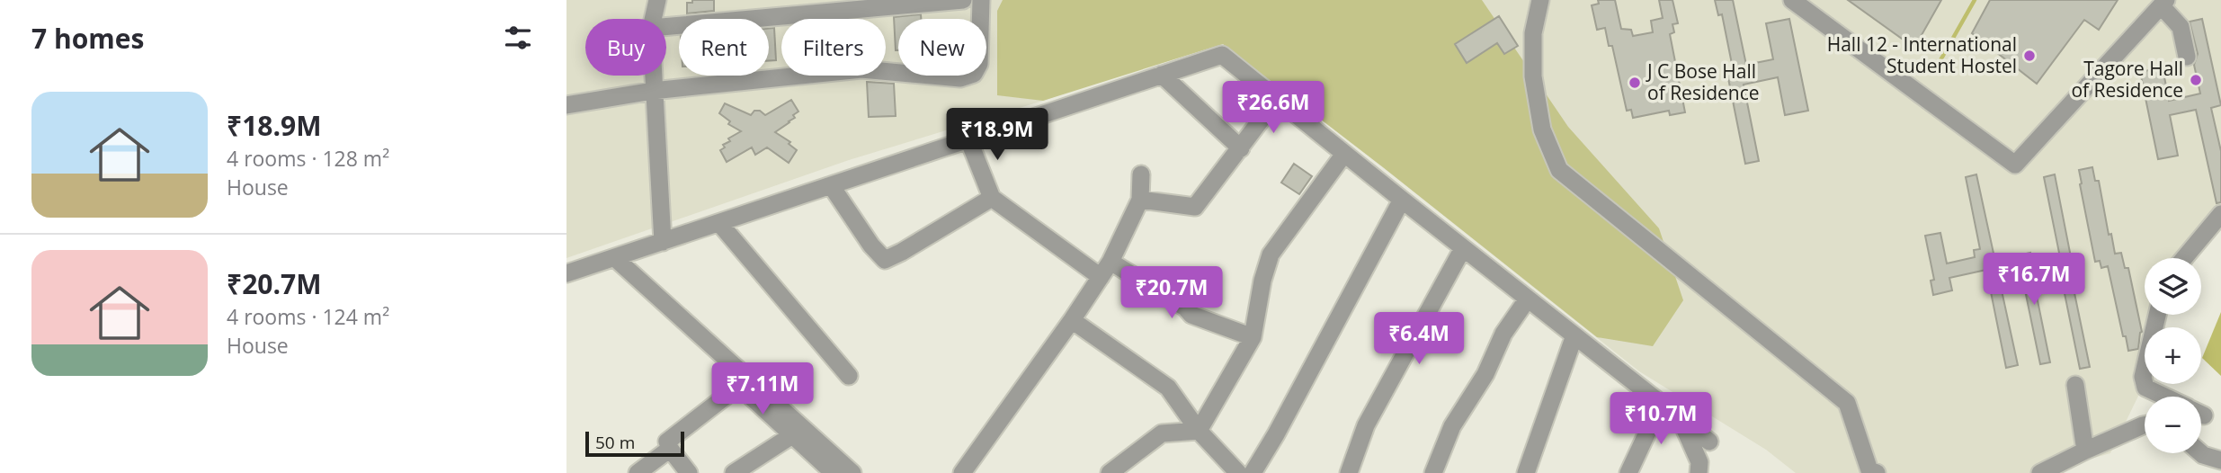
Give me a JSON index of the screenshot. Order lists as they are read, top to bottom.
{
  "places": ["Hall 12 - International Student Hostel", "Tagore Hall of Residence", "J C Bose Hall of Residence"],
  "scale_bar": "50 m",
  "page": {
    "heading": "7 homes",
    "chip": [
      "Buy",
      "Rent",
      "Filters",
      "New"
    ],
    "list": [
      {
        "name": "₹18.9M",
        "note": "4 rooms · 128 m² · House"
      },
      {
        "name": "₹20.7M",
        "note": "4 rooms · 124 m² · House"
      }
    ],
    "price": [
      "₹26.6M",
      "₹18.9M",
      "₹16.7M",
      "₹20.7M",
      "₹6.4M",
      "₹7.11M",
      "₹10.7M"
    ],
    "map_buttons": ["+", "−"],
    "scale": "50 m"
  }
}
